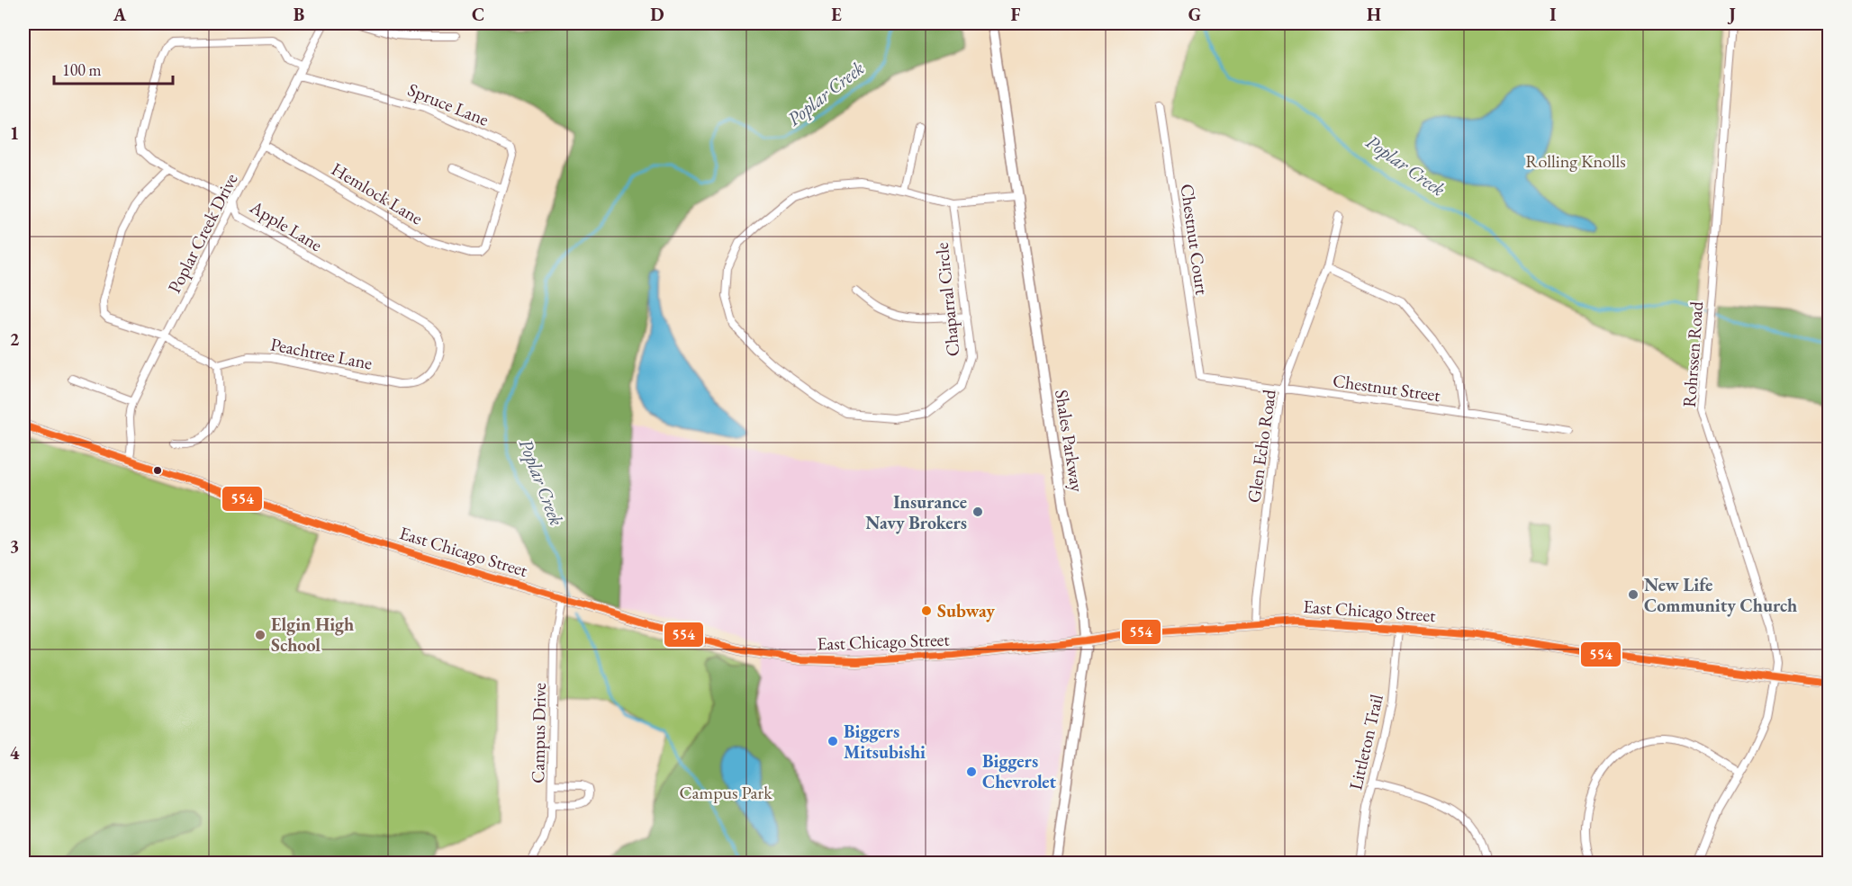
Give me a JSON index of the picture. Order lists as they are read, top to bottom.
{
  "streets": {
    "main road": ["Shales Parkway", "East Chicago Street"],
    "street": [
      "Spruce Lane",
      "Hemlock Lane",
      "Apple Lane",
      "Poplar Creek Drive",
      "Chestnut Court",
      "Chaparral Circle",
      "Peachtree Lane",
      "Rohrssen Road",
      "Chestnut Street",
      "Glen Echo Road",
      "Campus Drive",
      "Littleton Trail"
    ]
  },
  "crossings": [
    ["Spruce Lane", "Hemlock Lane"],
    ["Spruce Lane", "Poplar Creek Drive"],
    ["Hemlock Lane", "Poplar Creek Drive"],
    ["Apple Lane", "Poplar Creek Drive"],
    ["Apple Lane", "Peachtree Lane"],
    ["Poplar Creek Drive", "East Chicago Street"],
    ["Chestnut Court", "Chestnut Street"],
    ["Chaparral Circle", "Shales Parkway"],
    ["Rohrssen Road", "East Chicago Street"],
    ["Chestnut Street", "Glen Echo Road"],
    ["Shales Parkway", "East Chicago Street"],
    ["Glen Echo Road", "East Chicago Street"],
    ["East Chicago Street", "Campus Drive"],
    ["East Chicago Street", "Littleton Trail"]
  ],
  "water": ["Poplar Creek"],
  "parks": ["Rolling Knolls", "Campus Park"],
  "places": [
    "Insurance Navy Brokers",
    "New Life Community Church",
    "Subway",
    "Elgin High School",
    "Biggers Mitsubishi",
    "Biggers Chevrolet"
  ],
  "lines": ["transit line 554"],
  "scale_bar": "100 m",
  "grid": {
    "columns": [
      "A",
      "B",
      "C",
      "D",
      "E",
      "F",
      "G",
      "H",
      "I",
      "J"
    ],
    "rows": [
      "1",
      "2",
      "3",
      "4"
    ]
  }
}
